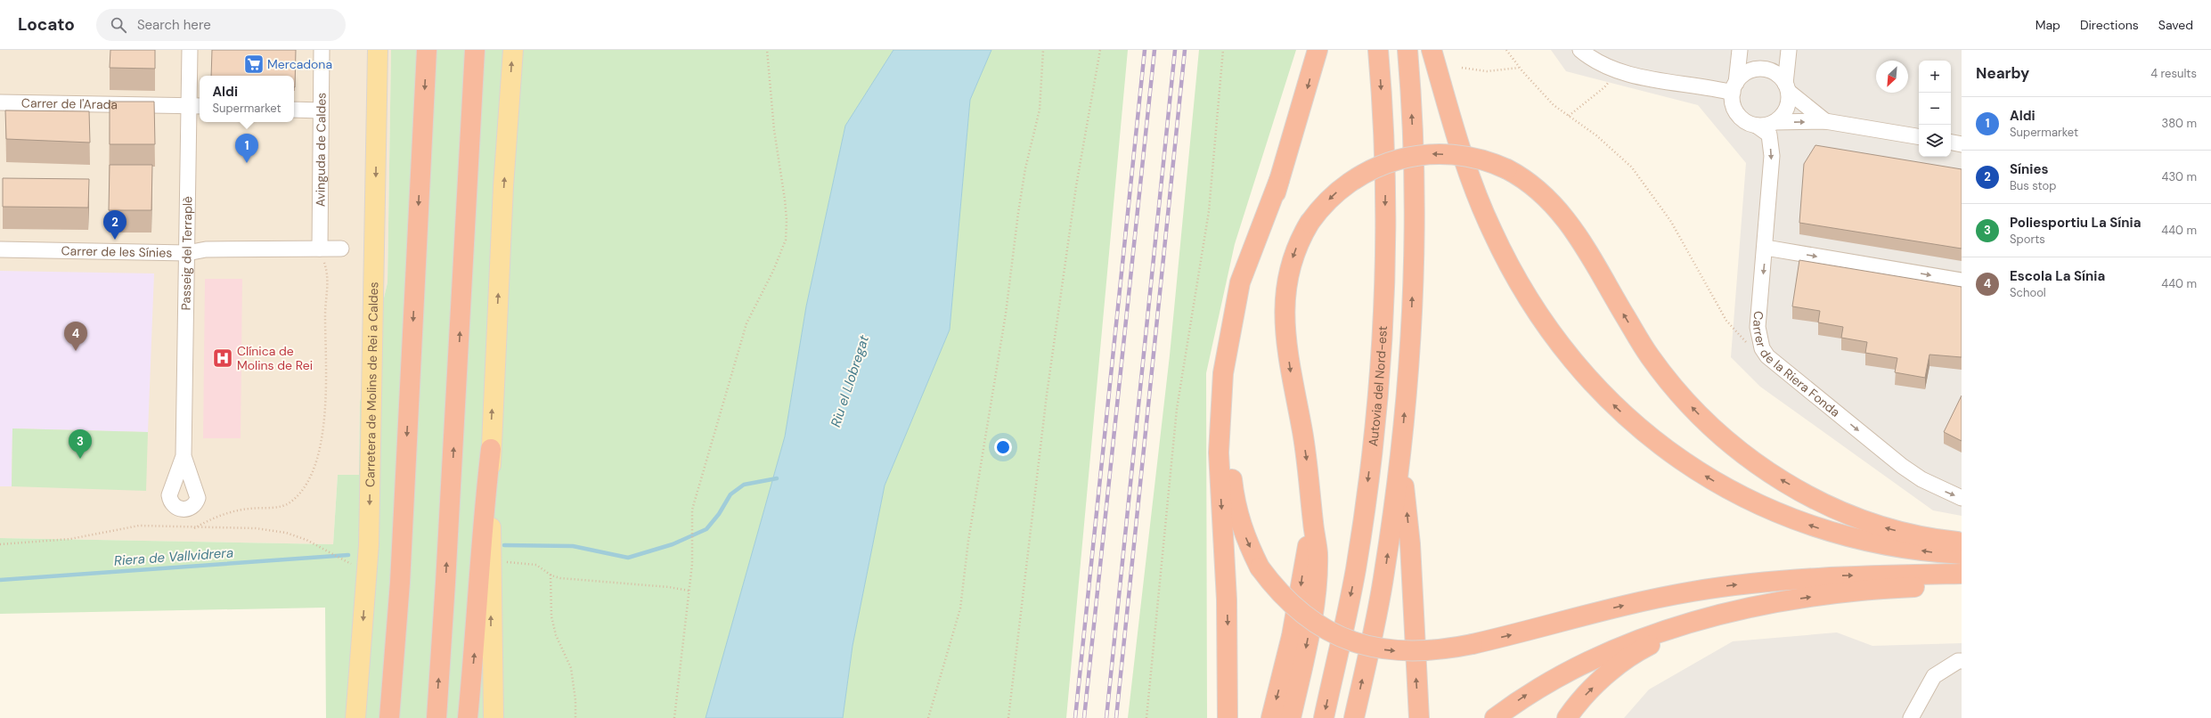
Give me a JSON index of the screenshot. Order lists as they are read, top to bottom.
{
  "streets": {
    "highway": ["Autovia del Nord-est"],
    "main road": ["Carretera de Molins de Rei a Caldes"],
    "street": [
      "Carrer de l'Arada",
      "Avinguda de Caldes",
      "Carrer de les Sínies",
      "Passeig del Terraplè",
      "Carrer de la Riera Fonda"
    ]
  },
  "crossings": [
    ["Carrer de l'Arada", "Passeig del Terraplè"],
    ["Avinguda de Caldes", "Carrer de les Sínies"],
    ["Carrer de les Sínies", "Passeig del Terraplè"]
  ],
  "one_way": ["Carrer de la Riera Fonda"],
  "water": ["Riu el Llobregat", "Riera de Vallvidrera"],
  "places": {
    "supermarket": ["Mercadona"],
    "hospital": ["Clínica de Molins de Rei"]
  },
  "north": "bottom left",
  "page": {
    "header": "Locato",
    "search": "Search here",
    "nav": ["Map", "Directions", "Saved"],
    "heading": ["Nearby", "4 results"],
    "map_buttons": ["+", "−"],
    "popup": ["Aldi", "Supermarket"],
    "list": [
      {
        "mark": "1",
        "name": "Aldi",
        "note": "Supermarket",
        "value": "380 m"
      },
      {
        "mark": "2",
        "name": "Sínies",
        "note": "Bus stop",
        "value": "430 m"
      },
      {
        "mark": "3",
        "name": "Poliesportiu La Sínia",
        "note": "Sports",
        "value": "440 m"
      },
      {
        "mark": "4",
        "name": "Escola La Sínia",
        "note": "School",
        "value": "440 m"
      }
    ],
    "pins": [
      "1",
      "2",
      "4",
      "3"
    ]
  }
}
